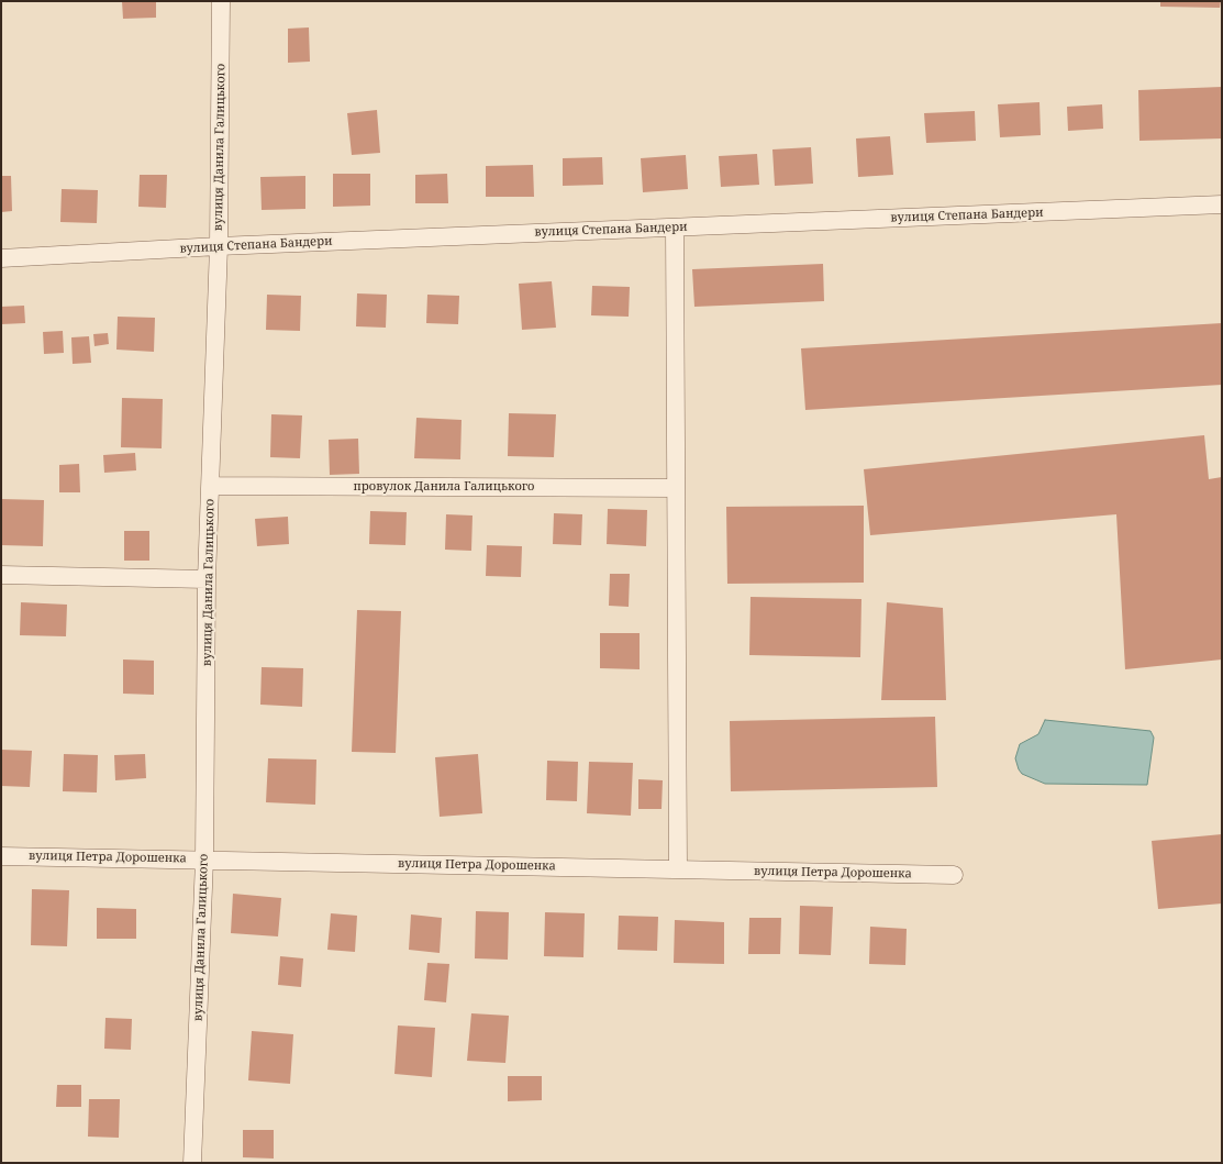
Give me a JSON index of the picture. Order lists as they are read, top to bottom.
{
  "streets": {
    "street": [
      "вулиця Данила Галицького",
      "вулиця Степана Бандери",
      "провулок Данила Галицького",
      "вулиця Петра Дорошенка"
    ]
  },
  "crossings": [
    ["вулиця Данила Галицького", "вулиця Степана Бандери"],
    ["вулиця Данила Галицького", "провулок Данила Галицького"],
    ["вулиця Данила Галицького", "вулиця Петра Дорошенка"]
  ]
}
